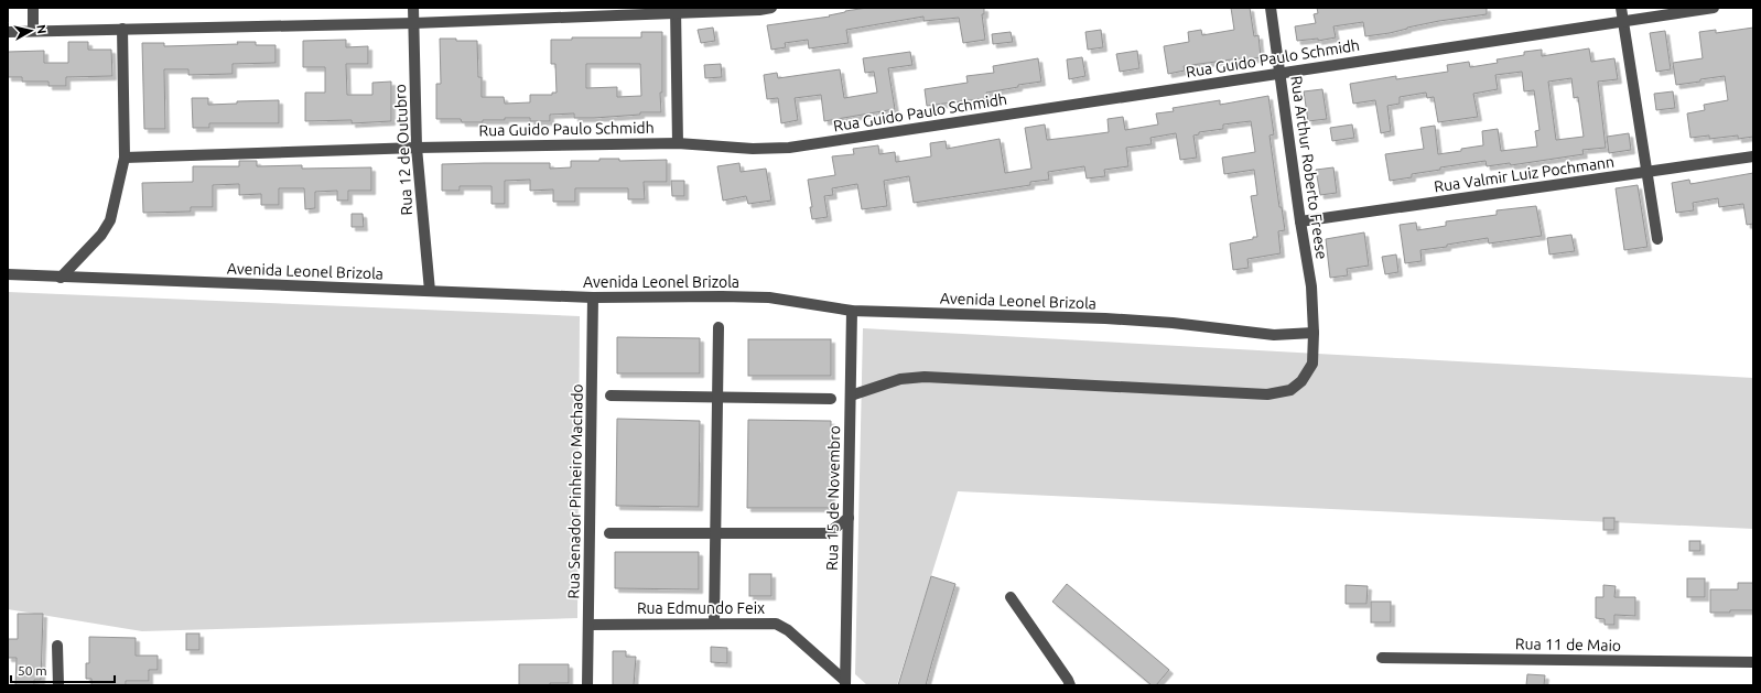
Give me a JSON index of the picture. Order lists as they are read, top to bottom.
{
  "streets": {
    "street": [
      "Rua Guido Paulo Schmidh",
      "Rua 12 de Outubro",
      "Rua Arthur Roberto Freese",
      "Rua Valmir Luiz Pochmann",
      "Avenida Leonel Brizola",
      "Rua Senador Pinheiro Machado",
      "Rua 15 de Novembro",
      "Rua Edmundo Feix",
      "Rua 11 de Maio"
    ]
  },
  "crossings": [
    ["Rua Guido Paulo Schmidh", "Rua 12 de Outubro"],
    ["Rua Guido Paulo Schmidh", "Rua Arthur Roberto Freese"],
    ["Rua 12 de Outubro", "Avenida Leonel Brizola"],
    ["Rua Arthur Roberto Freese", "Rua Valmir Luiz Pochmann"],
    ["Rua Arthur Roberto Freese", "Avenida Leonel Brizola"],
    ["Rua Arthur Roberto Freese", "Rua 15 de Novembro"],
    ["Avenida Leonel Brizola", "Rua Senador Pinheiro Machado"],
    ["Avenida Leonel Brizola", "Rua 15 de Novembro"],
    ["Rua Senador Pinheiro Machado", "Rua Edmundo Feix"],
    ["Rua 15 de Novembro", "Rua Edmundo Feix"]
  ],
  "scale_bar": "50 m",
  "north": "right"
}
